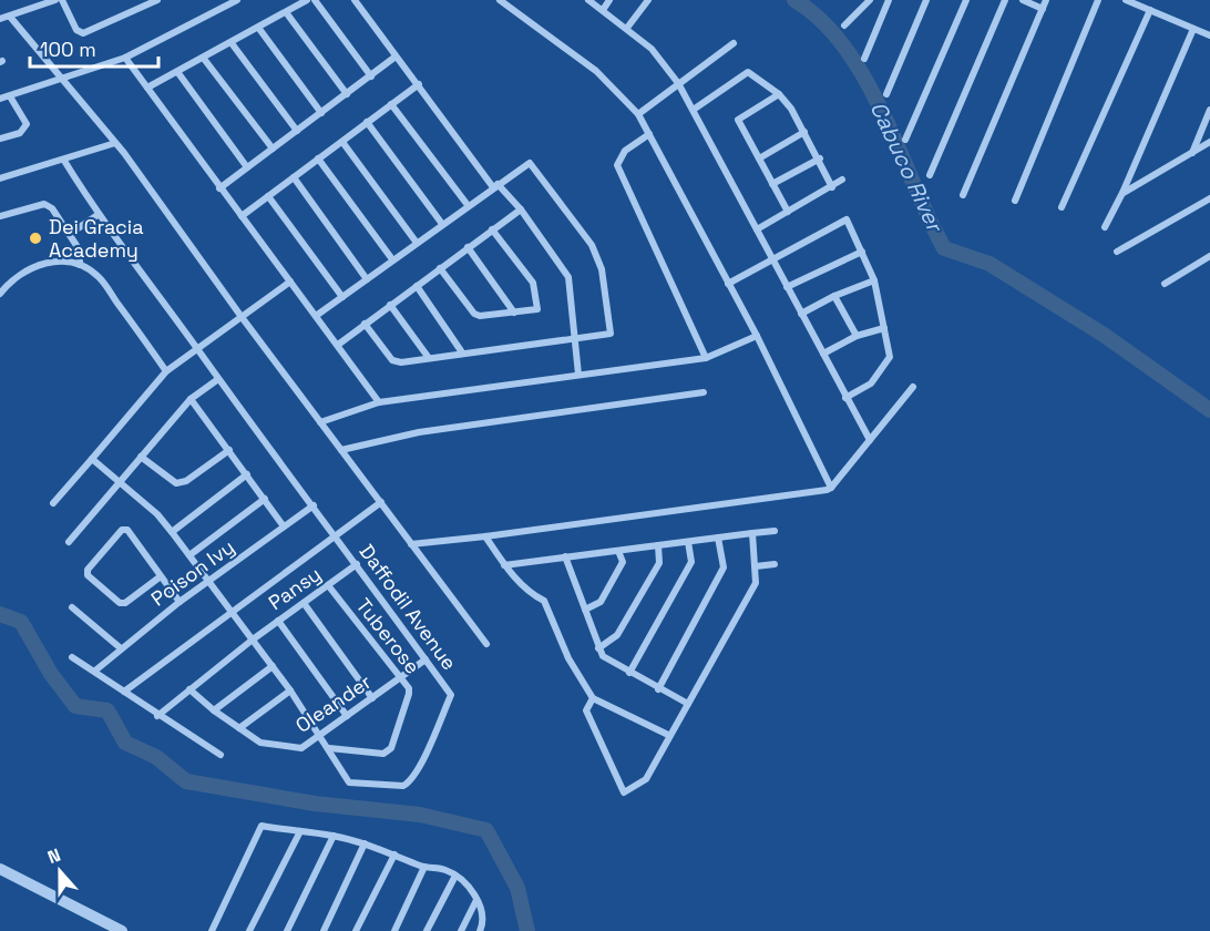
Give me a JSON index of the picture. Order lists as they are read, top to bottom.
{
  "streets": {
    "street": [
      "Poison Ivy",
      "Pansy",
      "Daffodil Avenue",
      "Tuberose",
      "Oleander"
    ]
  },
  "crossings": [
    ["Poison Ivy", "Daffodil Avenue"],
    ["Pansy", "Daffodil Avenue"],
    ["Pansy", "Tuberose"],
    ["Pansy", "Oleander"],
    ["Daffodil Avenue", "Tuberose"],
    ["Daffodil Avenue", "Oleander"],
    ["Tuberose", "Oleander"]
  ],
  "water": ["Cabuco River"],
  "places": ["Dei Gracia Academy"],
  "scale_bar": "100 m",
  "north": "top"
}
